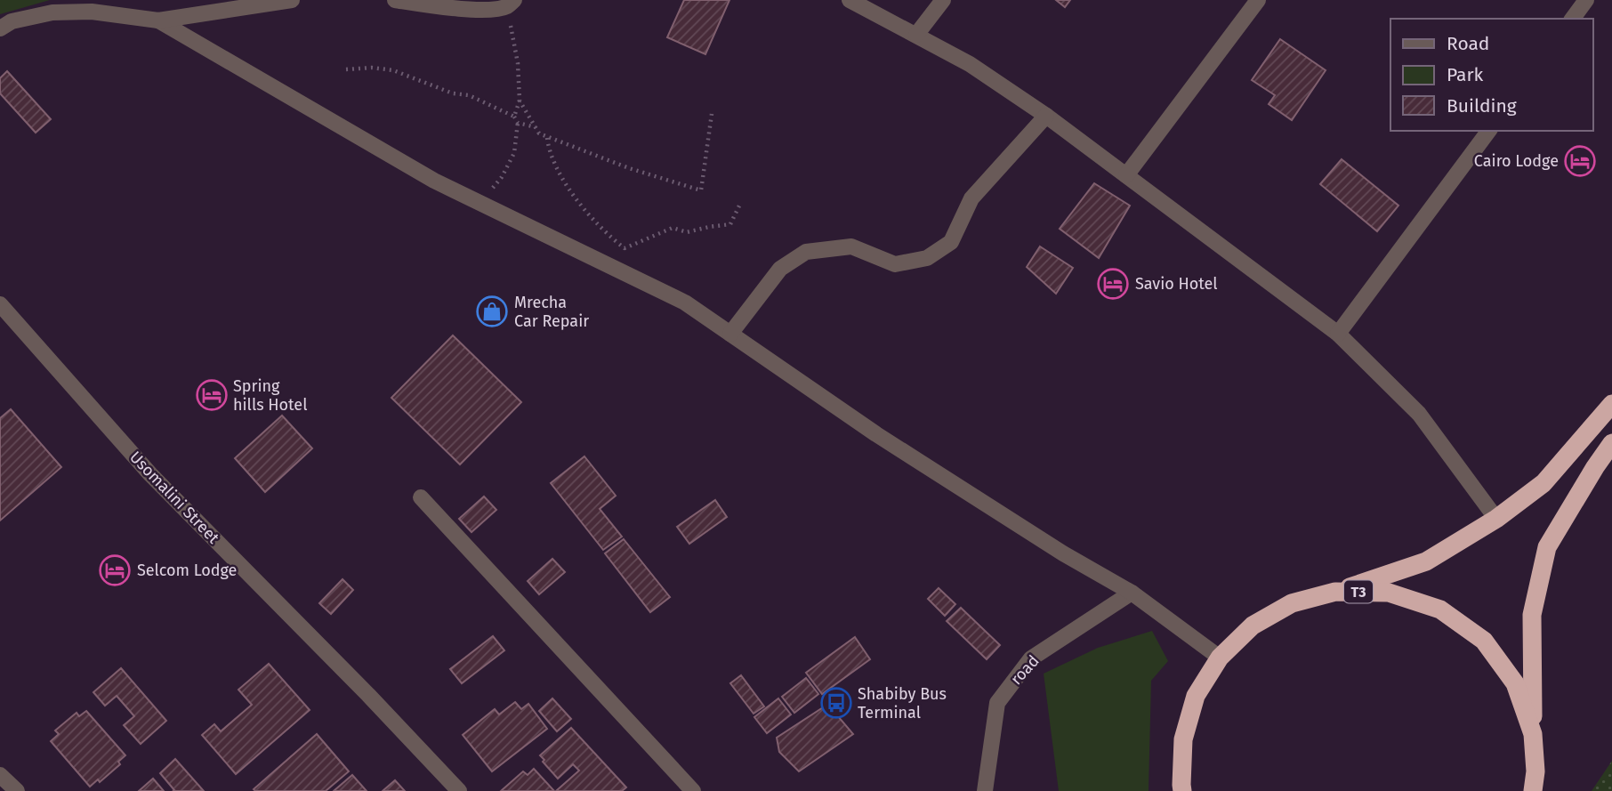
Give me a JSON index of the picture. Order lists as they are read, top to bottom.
{
  "streets": {
    "highway": ["T3"],
    "street": ["Usomalini Street", "road"]
  },
  "places": {
    "hotel": [
      "Cairo Lodge",
      "Savio Hotel",
      "Spring hills Hotel",
      "Selcom Lodge"
    ],
    "shop": ["Mrecha Car Repair"],
    "bus stop": ["Shabiby Bus Terminal"]
  },
  "legend": ["Road", "Park", "Building"]
}
